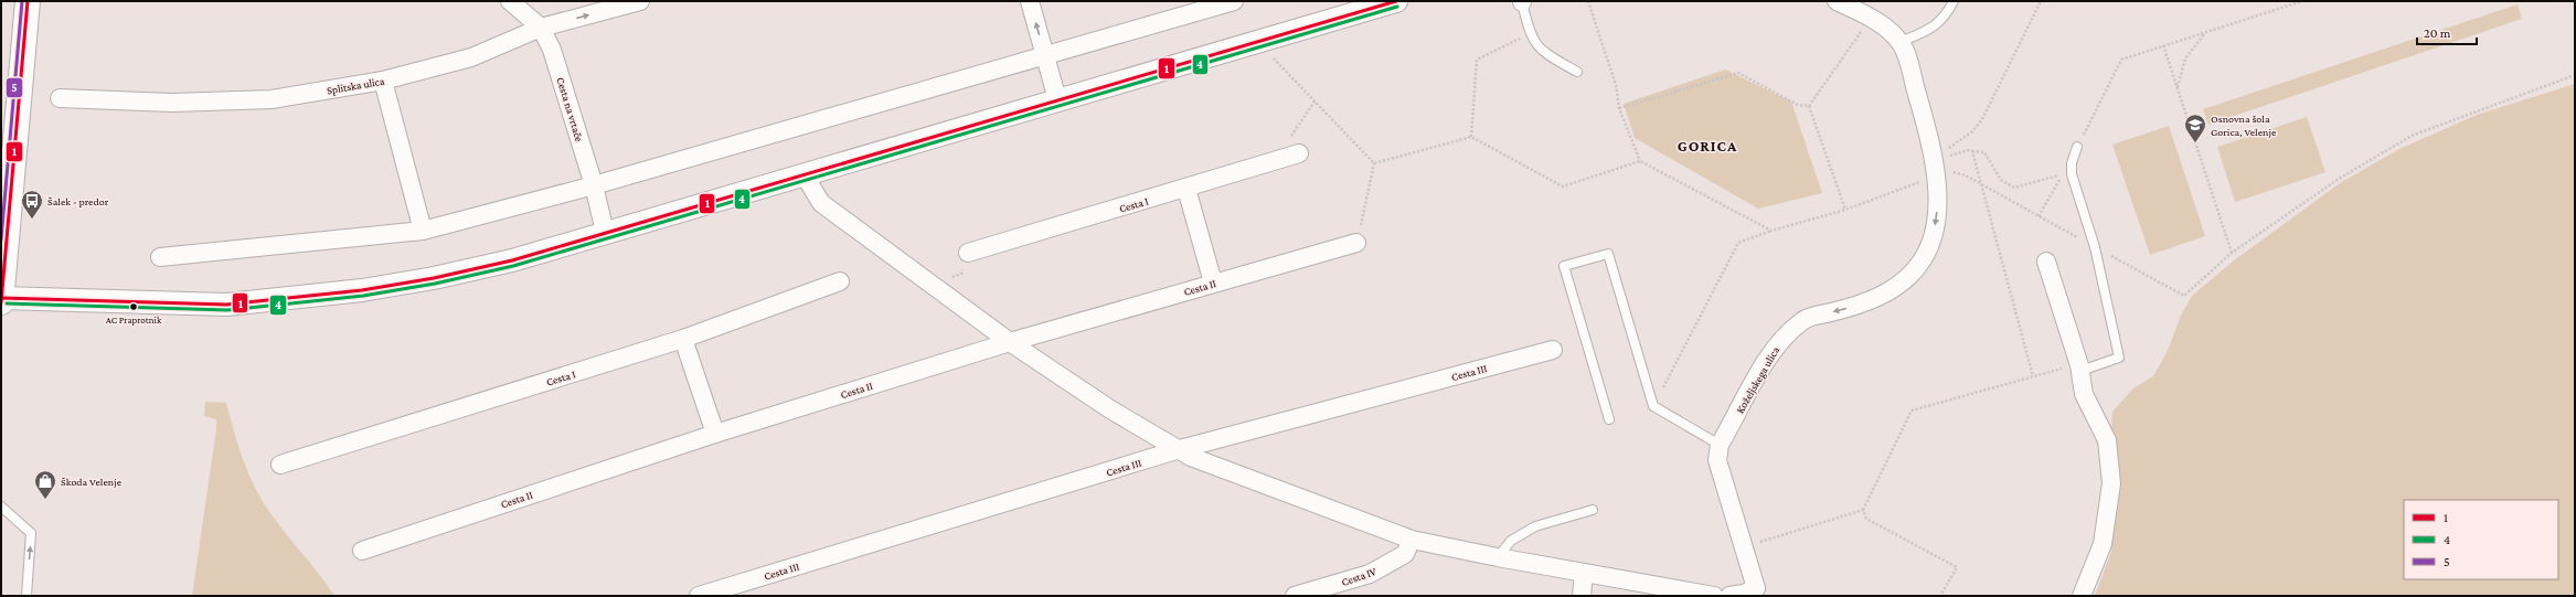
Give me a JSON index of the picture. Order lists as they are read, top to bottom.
{
  "streets": {
    "street": [
      "Splitska ulica",
      "Cesta na vrtače",
      "Cesta I",
      "Cesta II",
      "Cesta III",
      "Koželjskega ulica",
      "Cesta IV"
    ]
  },
  "crossings": [
    ["Splitska ulica", "Cesta na vrtače"]
  ],
  "one_way": ["Koželjskega ulica"],
  "districts": ["GORICA"],
  "places": {
    "school or university": ["Osnovna šola Gorica, Velenje"],
    "bus stop": ["Šalek - predor"],
    "other": ["AC Praprotnik"],
    "shop": ["Škoda Velenje"]
  },
  "lines": ["transit line 1", "transit line 5", "transit line 4"],
  "legend": ["1", "4", "5"],
  "scale_bar": "20 m"
}
